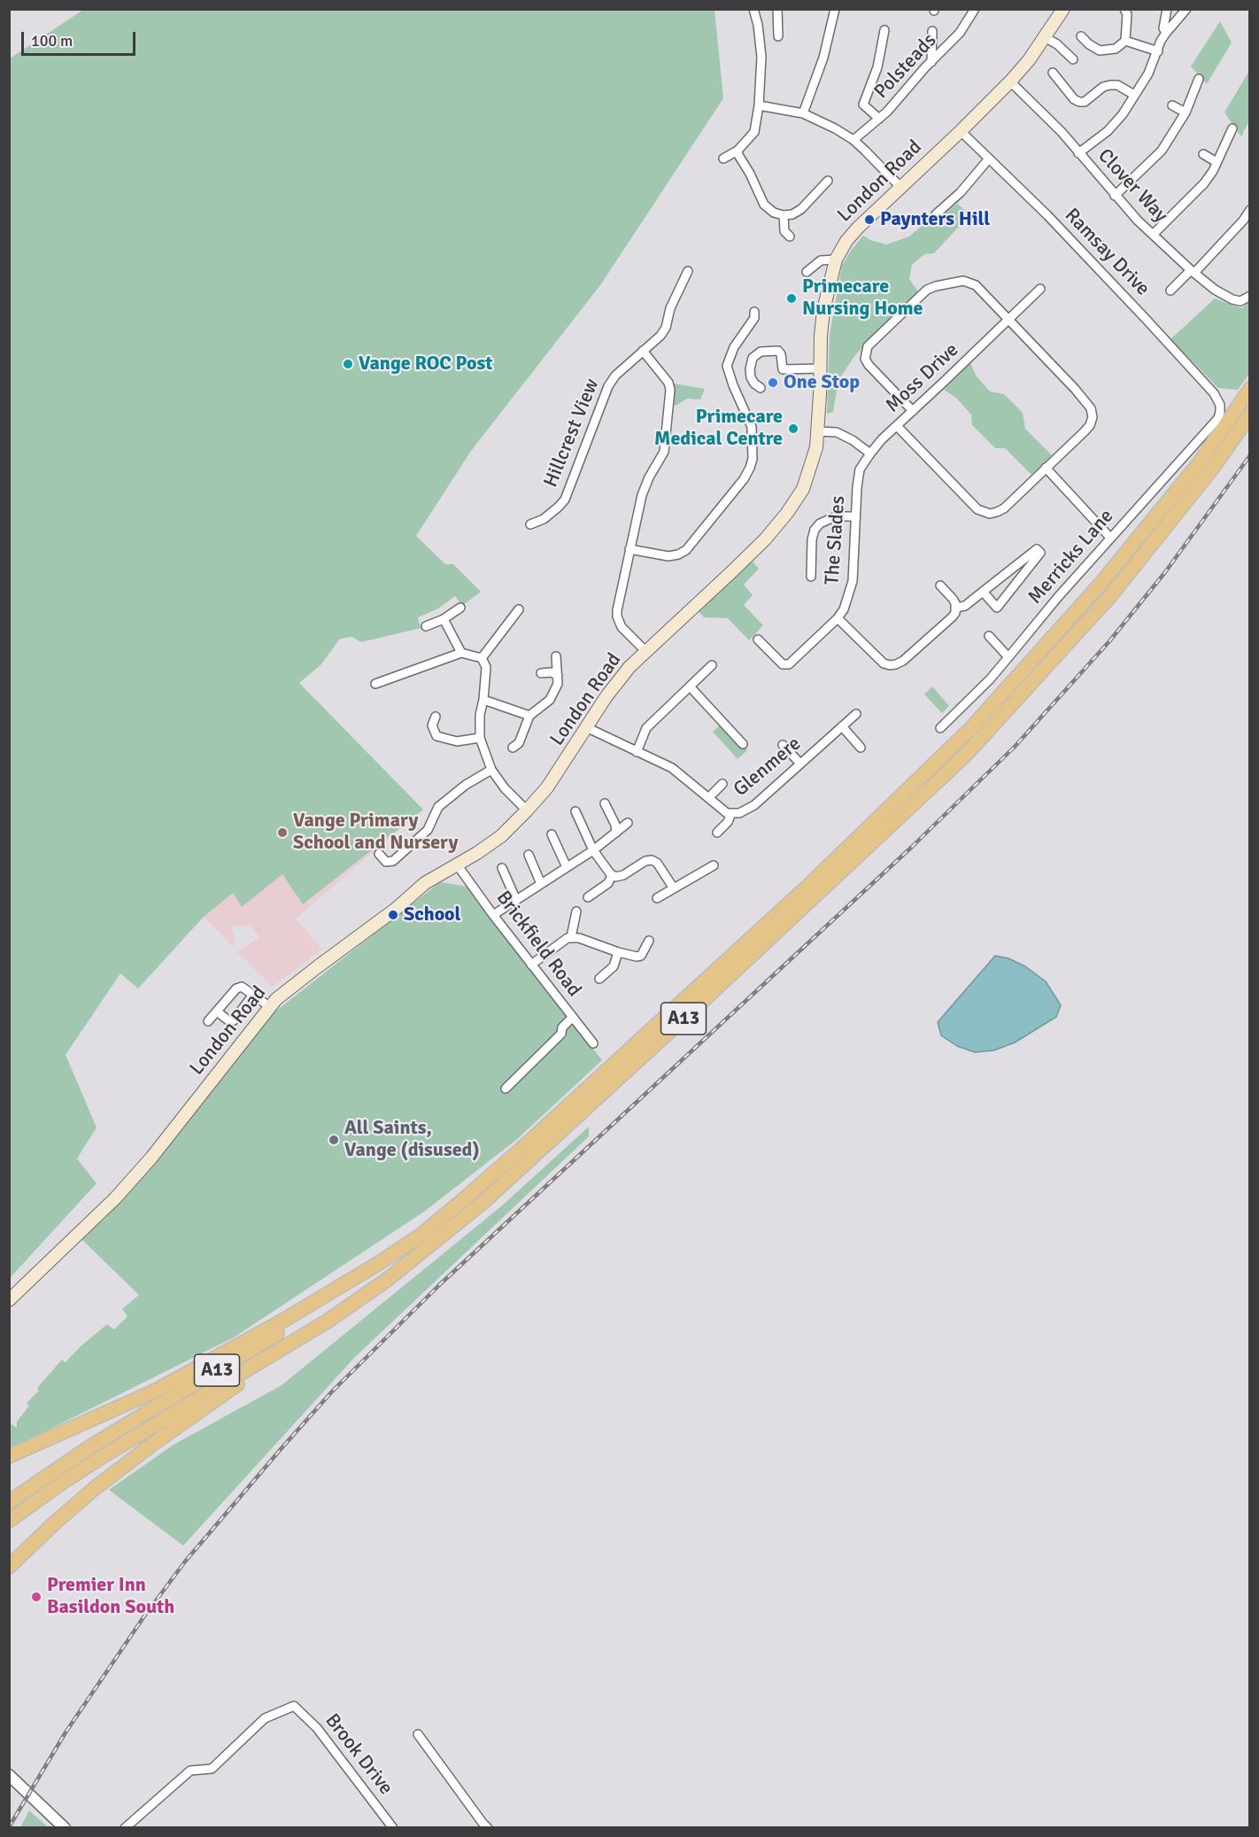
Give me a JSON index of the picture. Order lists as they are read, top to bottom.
{
  "streets": {
    "highway": ["A13"],
    "main road": ["London Road"],
    "street": [
      "Polsteads",
      "Clover Way",
      "Ramsay Drive",
      "Moss Drive",
      "Hillcrest View",
      "The Slades",
      "Merricks Lane",
      "Glenmere",
      "Brickfield Road",
      "Brook Drive"
    ]
  },
  "crossings": [
    ["London Road", "Clover Way"],
    ["London Road", "Ramsay Drive"],
    ["London Road", "Glenmere"],
    ["London Road", "Brickfield Road"],
    ["Ramsay Drive", "Merricks Lane"],
    ["Moss Drive", "The Slades"]
  ],
  "places": [
    "Paynters Hill",
    "Primecare Nursing Home",
    "Vange ROC Post",
    "One Stop",
    "Primecare Medical Centre",
    "Vange Primary School and Nursery",
    "School",
    "All Saints, Vange (disused)",
    "Premier Inn Basildon South"
  ],
  "scale_bar": "100 m"
}
